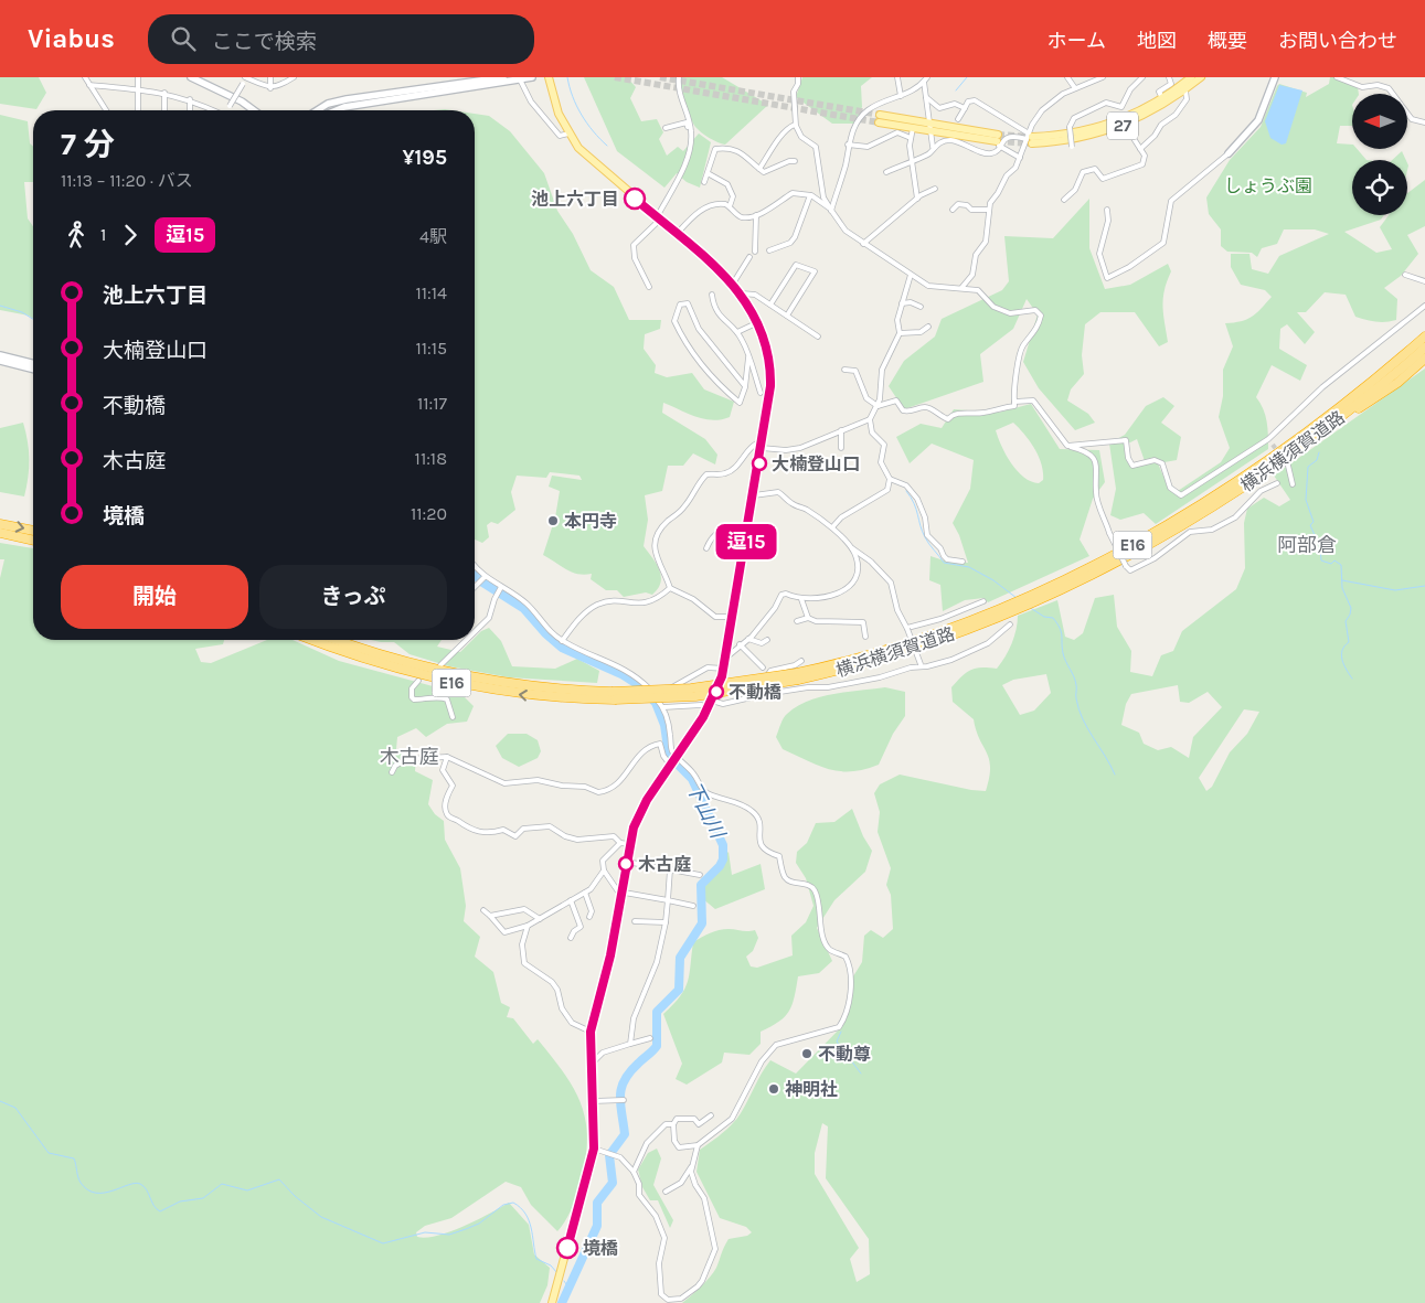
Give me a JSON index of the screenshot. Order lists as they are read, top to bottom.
{
  "streets": {
    "highway": ["横浜横須賀道路", "E16"],
    "main road": ["27"]
  },
  "districts": ["阿部倉", "木古庭"],
  "water": ["下山川"],
  "parks": ["しょうぶ園"],
  "places": [
    "池上六丁目",
    "大楠登山口",
    "本円寺",
    "不動橋",
    "木古庭",
    "不動尊",
    "神明社",
    "境橋"
  ],
  "lines": ["bus line 逗15"],
  "north": "left",
  "page": {
    "header": "Viabus",
    "search": "ここで検索",
    "nav": [
      "ホーム",
      "地図",
      "概要",
      "お問い合わせ"
    ],
    "on_map": "逗15",
    "heading": ["7 分", "11:13 – 11:20 · バス", "¥195"],
    "legs": ["1", "逗15", "4駅"],
    "list": [
      {
        "name": "池上六丁目",
        "value": "11:14"
      },
      {
        "name": "大楠登山口",
        "value": "11:15"
      },
      {
        "name": "不動橋",
        "value": "11:17"
      },
      {
        "name": "木古庭",
        "value": "11:18"
      },
      {
        "name": "境橋",
        "value": "11:20"
      }
    ],
    "buttons": ["開始", "きっぷ"]
  }
}
